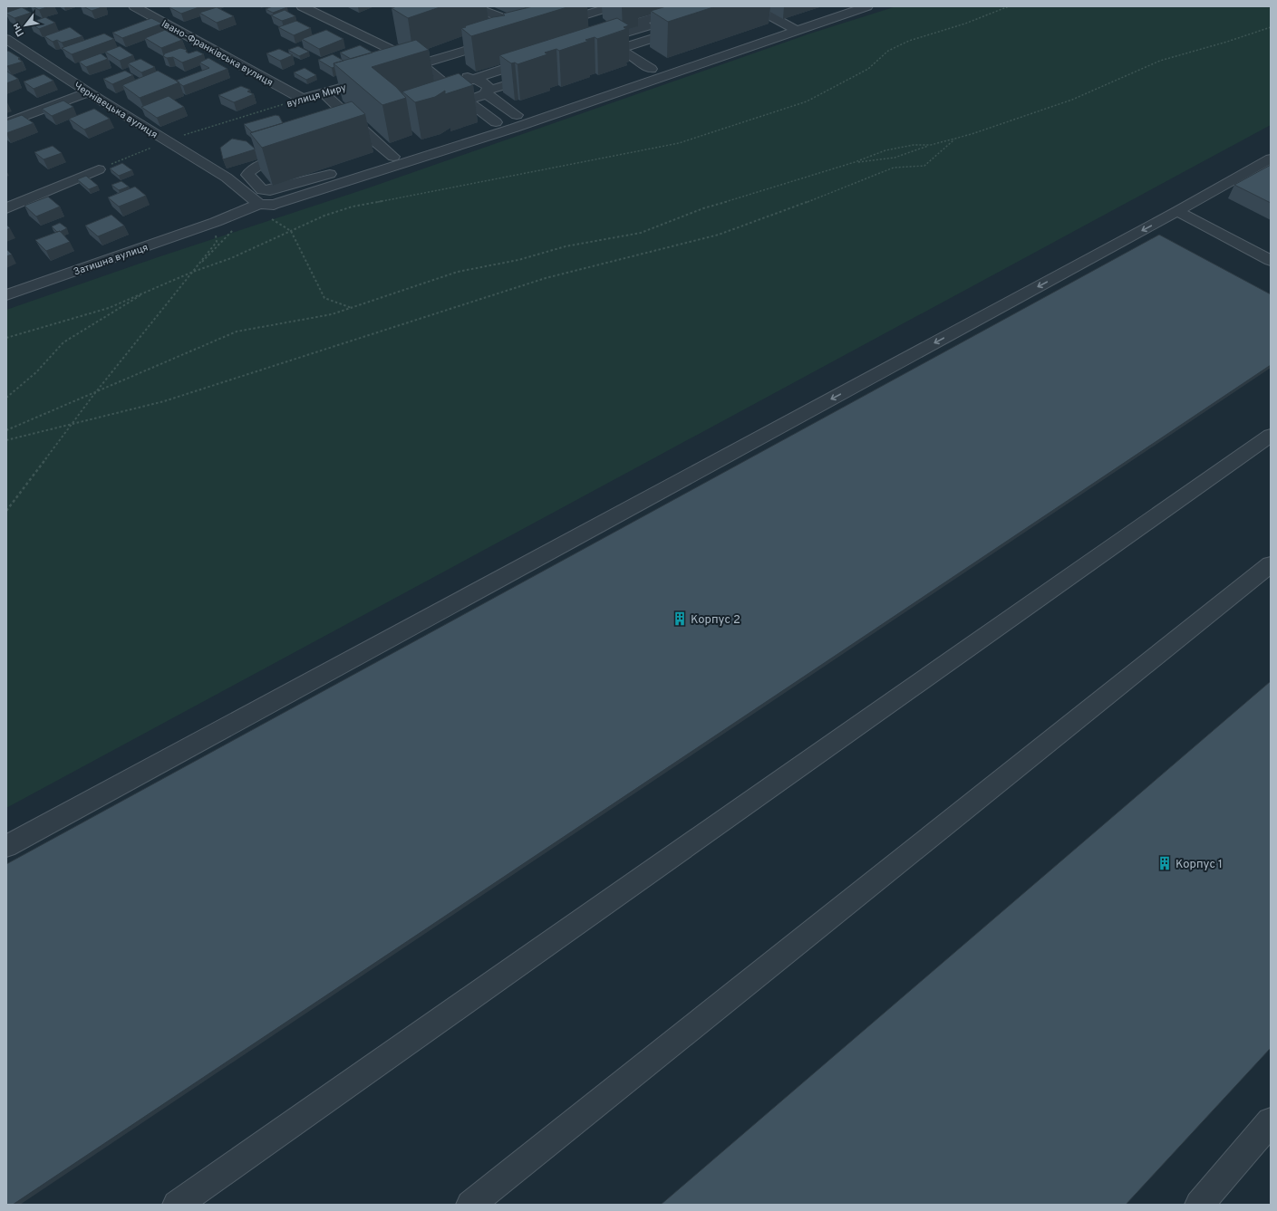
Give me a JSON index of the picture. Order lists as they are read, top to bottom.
{
  "streets": {
    "street": [
      "Івано-Франківська вулиця",
      "вулиця Миру",
      "Чернівецька вулиця",
      "Затишна вулиця"
    ]
  },
  "crossings": [
    ["Івано-Франківська вулиця", "вулиця Миру"],
    ["вулиця Миру", "Чернівецька вулиця"],
    ["Чернівецька вулиця", "Затишна вулиця"]
  ],
  "places": {
    "building": ["Корпус 2", "Корпус 1"]
  },
  "north": "bottom left"
}
